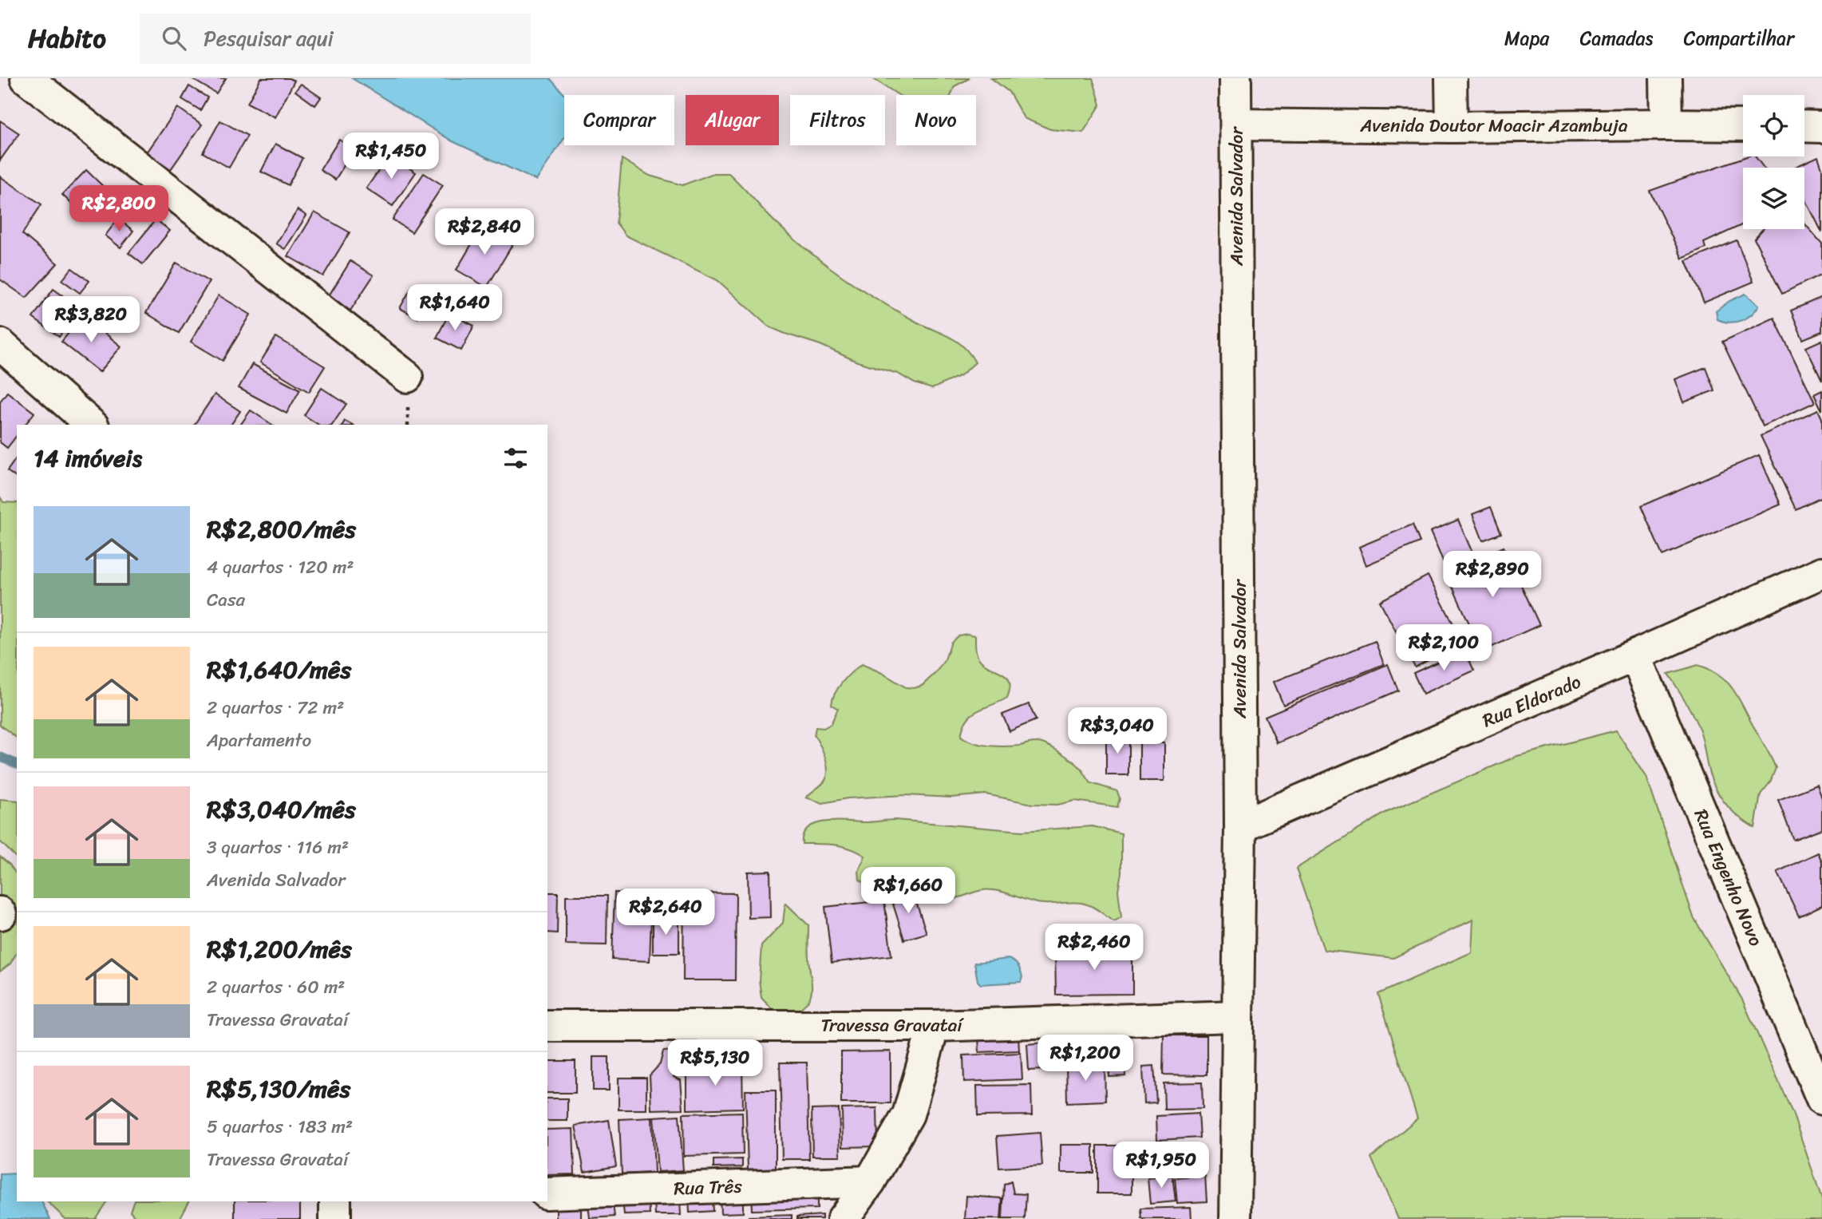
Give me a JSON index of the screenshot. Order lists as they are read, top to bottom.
{
  "streets": {
    "street": [
      "Avenida Doutor Moacir Azambuja",
      "Avenida Salvador",
      "Rua Eldorado",
      "Rua Engenho Novo",
      "Travessa Gravataí",
      "Rua Três"
    ]
  },
  "crossings": [
    ["Avenida Doutor Moacir Azambuja", "Avenida Salvador"],
    ["Avenida Salvador", "Rua Eldorado"],
    ["Avenida Salvador", "Travessa Gravataí"],
    ["Rua Eldorado", "Rua Engenho Novo"]
  ],
  "page": {
    "header": "Habito",
    "search": "Pesquisar aqui",
    "nav": ["Mapa", "Camadas", "Compartilhar"],
    "chip": [
      "Comprar",
      "Alugar",
      "Filtros",
      "Novo"
    ],
    "price": [
      "R$1,450",
      "R$2,800",
      "R$2,840",
      "R$1,640",
      "R$3,820",
      "R$2,890",
      "R$2,100",
      "R$3,040",
      "R$1,660",
      "R$2,640",
      "R$2,460",
      "R$1,200",
      "R$5,130",
      "R$1,950"
    ],
    "heading": "14 imóveis",
    "list": [
      {
        "name": "R$2,800/mês",
        "note": "4 quartos · 120 m² · Casa"
      },
      {
        "name": "R$1,640/mês",
        "note": "2 quartos · 72 m² · Apartamento"
      },
      {
        "name": "R$3,040/mês",
        "note": "3 quartos · 116 m² · Avenida Salvador"
      },
      {
        "name": "R$1,200/mês",
        "note": "2 quartos · 60 m² · Travessa Gravataí"
      },
      {
        "name": "R$5,130/mês",
        "note": "5 quartos · 183 m² · Travessa Gravataí"
      }
    ]
  }
}
